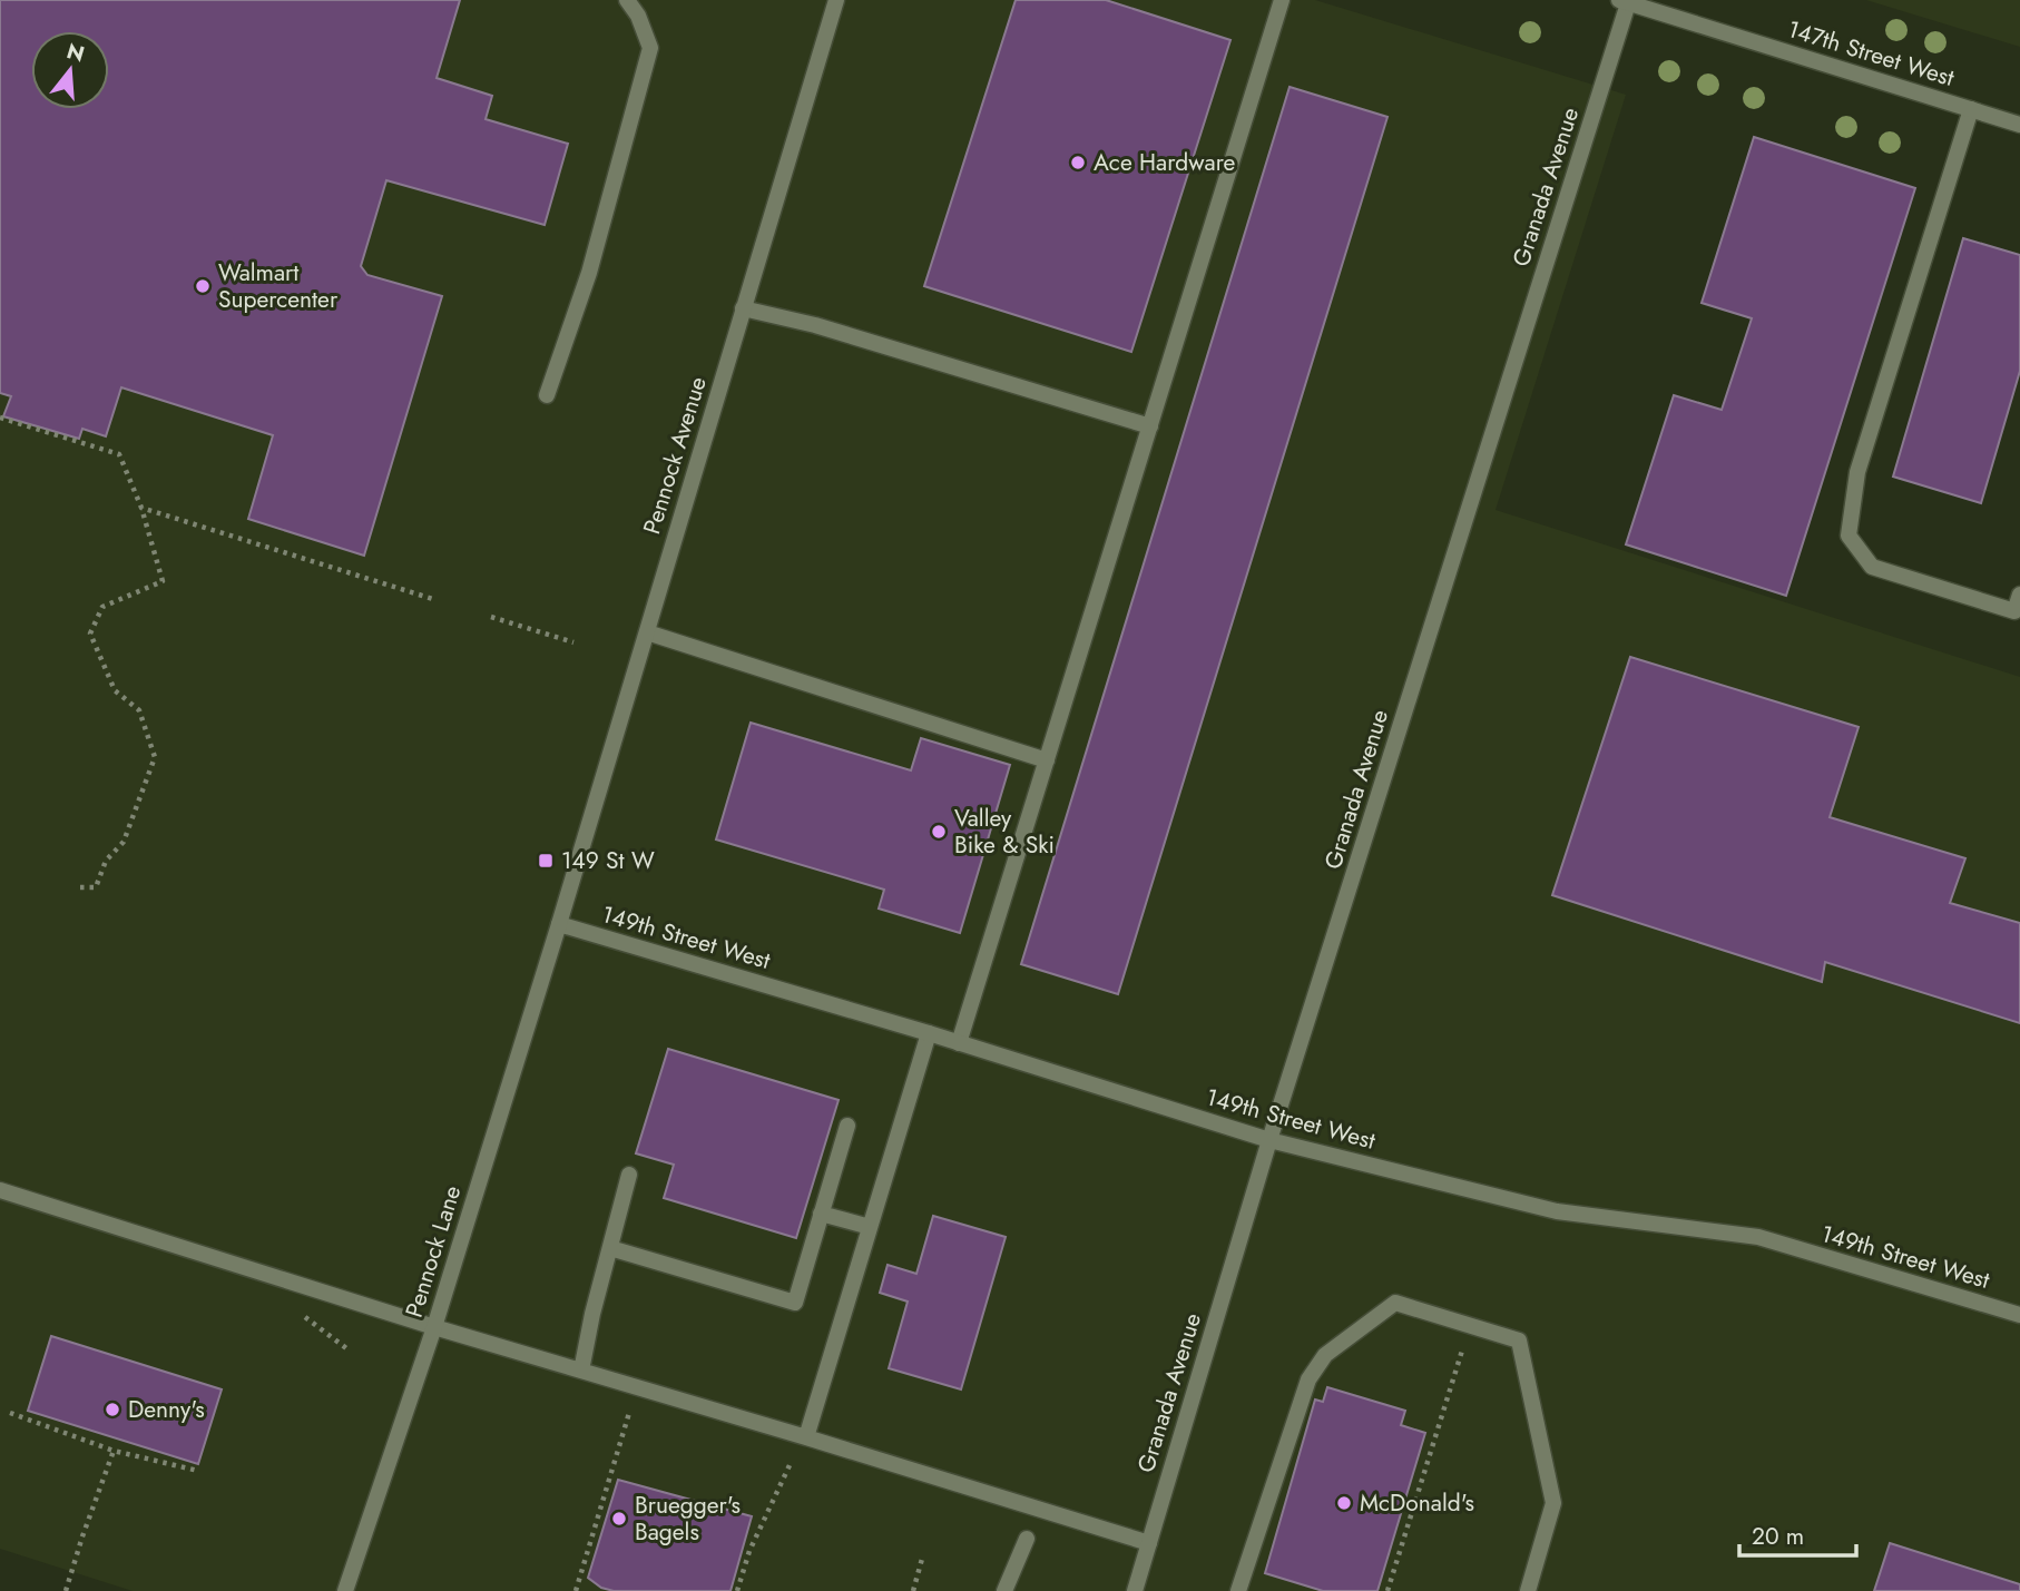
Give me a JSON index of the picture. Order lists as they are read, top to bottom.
{
  "streets": {
    "street": [
      "147th Street West",
      "Granada Avenue",
      "Pennock Avenue",
      "149th Street West",
      "Pennock Lane"
    ]
  },
  "crossings": [
    ["147th Street West", "Granada Avenue"],
    ["Granada Avenue", "149th Street West"],
    ["Pennock Avenue", "149th Street West"],
    ["Pennock Avenue", "Pennock Lane"],
    ["149th Street West", "Pennock Lane"]
  ],
  "places": {
    "other": [
      "Ace Hardware",
      "Walmart Supercenter",
      "Valley Bike & Ski",
      "Denny's",
      "McDonald's",
      "Bruegger's Bagels"
    ],
    "transit": ["149 St W"]
  },
  "scale_bar": "20 m",
  "north": "top"
}
